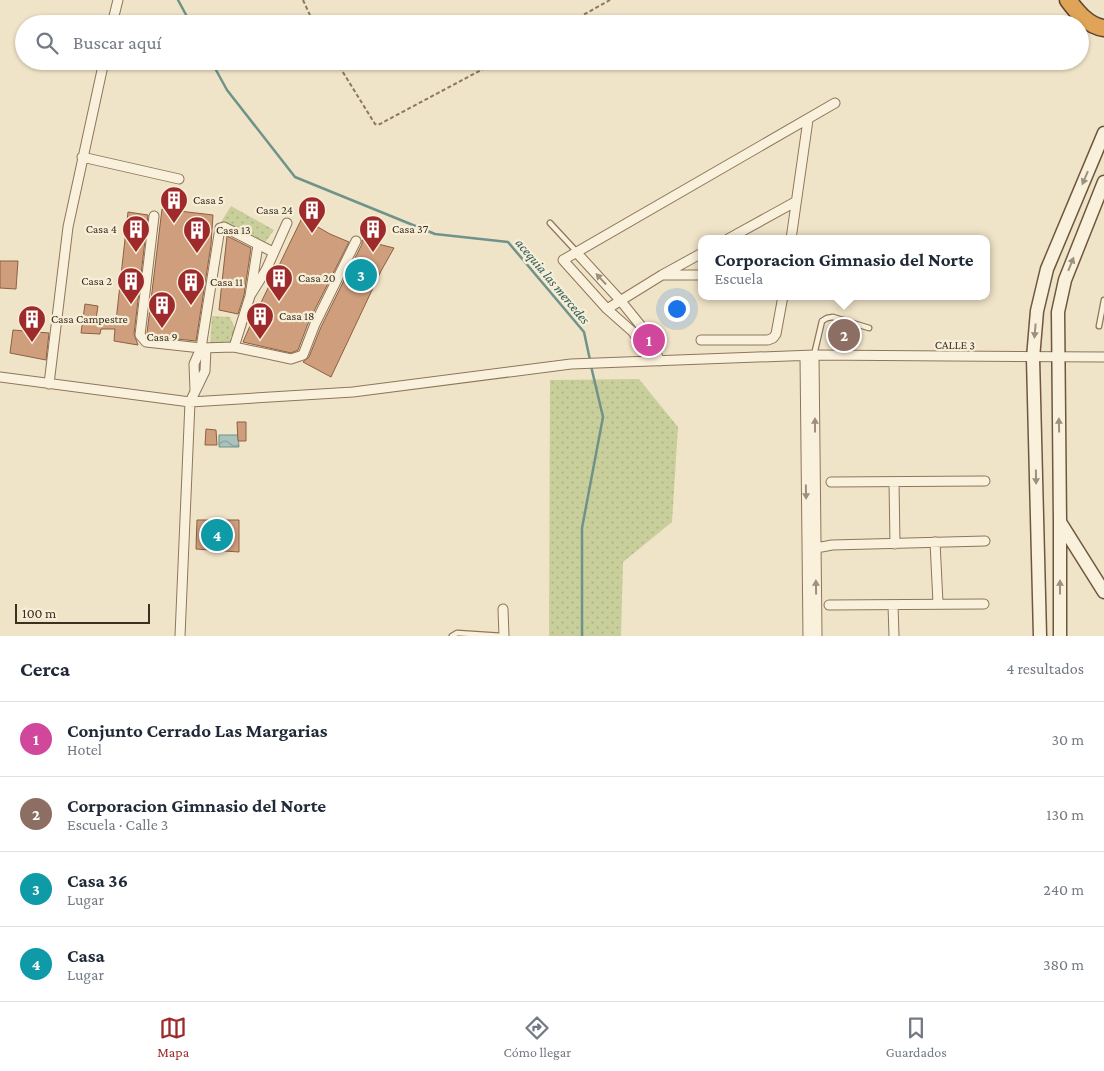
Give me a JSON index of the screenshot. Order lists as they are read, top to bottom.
{
  "streets": {
    "street": ["CALLE 3"]
  },
  "water": ["acequia las mercedes"],
  "places": {
    "building": [
      "Casa 5",
      "Casa 24",
      "Casa 4",
      "Casa 37",
      "Casa 13",
      "Casa 20",
      "Casa 2",
      "Casa 11",
      "Casa 9",
      "Casa 18",
      "Casa Campestre"
    ]
  },
  "scale_bar": "100 m",
  "page": {
    "search": "Buscar aquí",
    "popup": ["Corporacion Gimnasio del Norte", "Escuela"],
    "pins": [
      "3",
      "2",
      "1",
      "4"
    ],
    "scale": "100 m",
    "heading": ["Cerca", "4 resultados"],
    "list": [
      {
        "mark": "1",
        "name": "Conjunto Cerrado Las Margarias",
        "note": "Hotel",
        "value": "30 m"
      },
      {
        "mark": "2",
        "name": "Corporacion Gimnasio del Norte",
        "note": "Escuela · Calle 3",
        "value": "130 m"
      },
      {
        "mark": "3",
        "name": "Casa 36",
        "note": "Lugar",
        "value": "240 m"
      },
      {
        "mark": "4",
        "name": "Casa",
        "note": "Lugar",
        "value": "380 m"
      }
    ],
    "nav": ["Mapa", "Cómo llegar", "Guardados"]
  }
}
